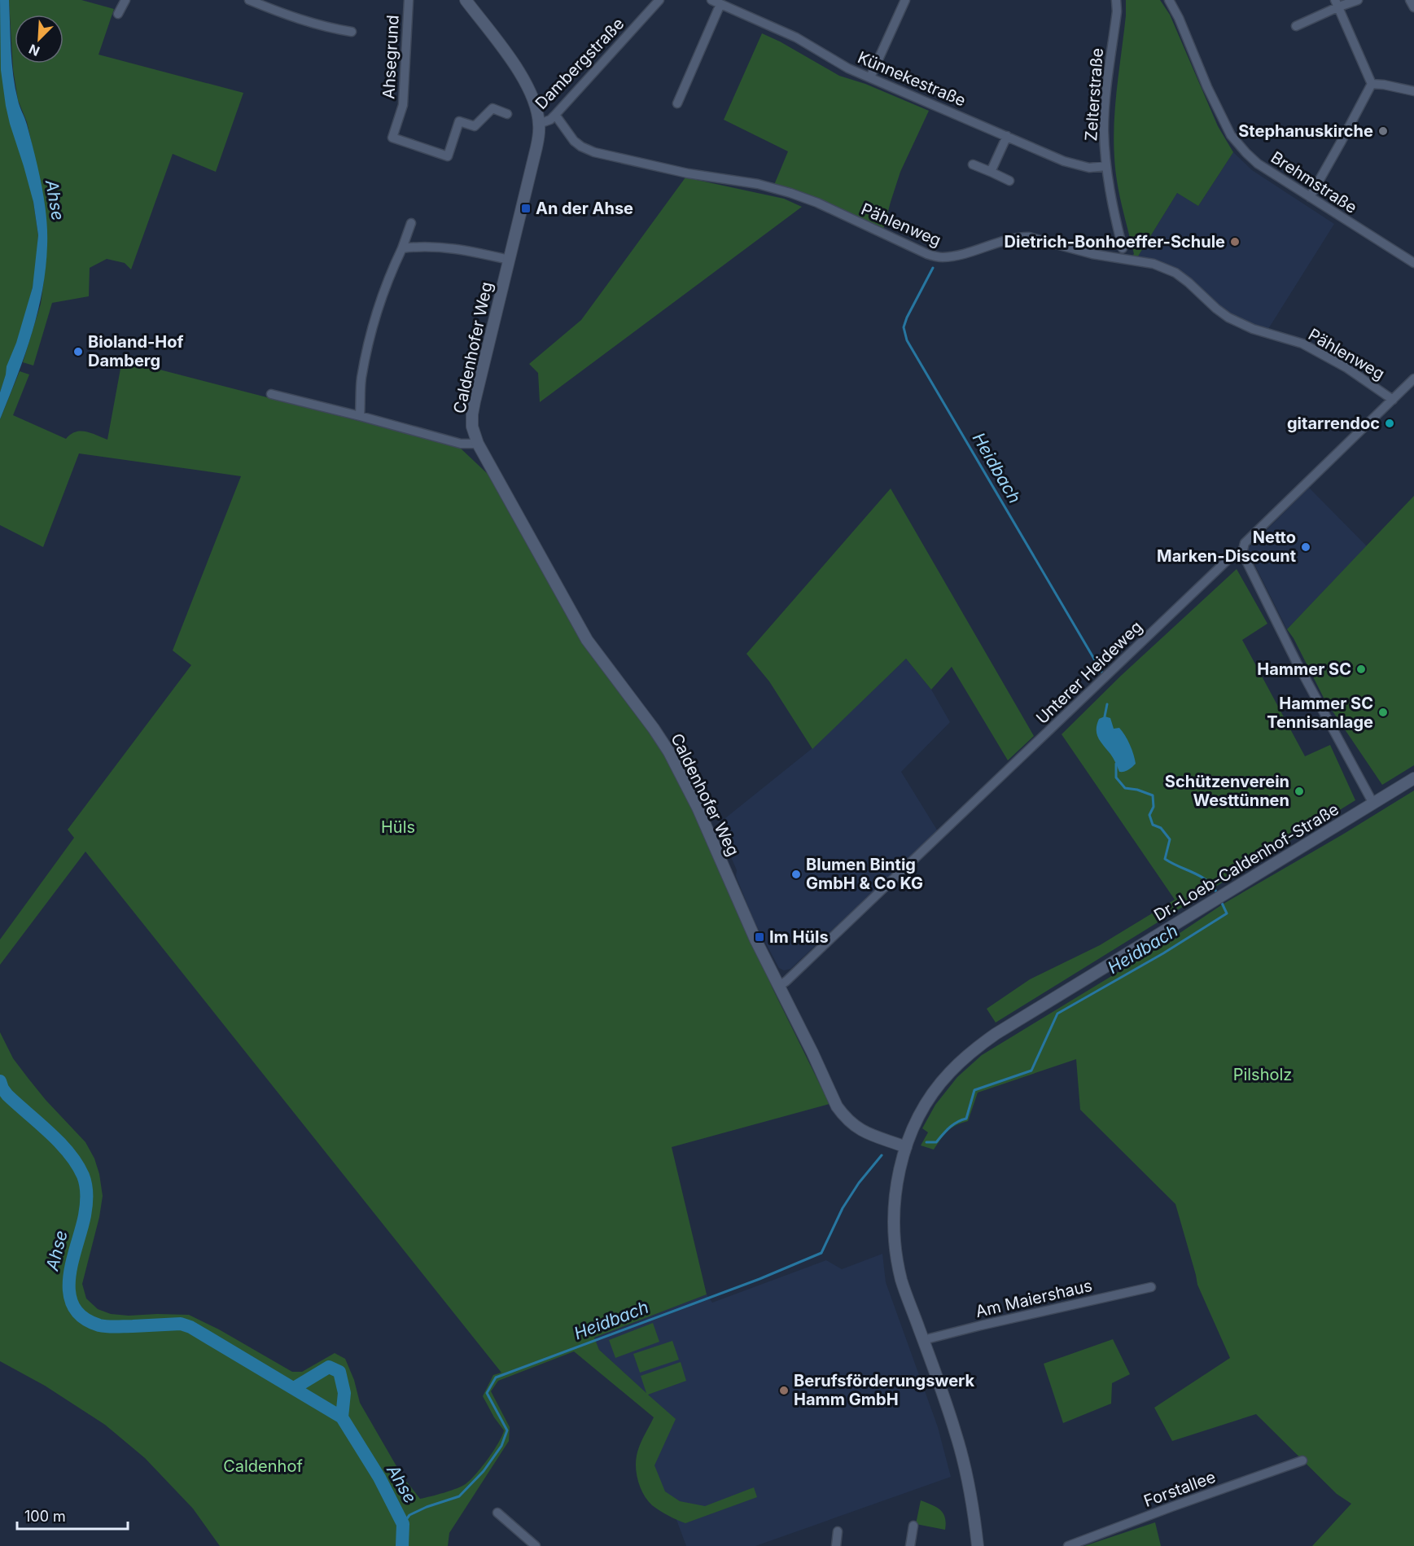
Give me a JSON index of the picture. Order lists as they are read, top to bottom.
{
  "streets": {
    "main road": ["Caldenhofer Weg", "Dr.-Loeb-Caldenhof-Straße"],
    "street": [
      "Ahsegrund",
      "Dambergstraße",
      "Künnekestraße",
      "Zelterstraße",
      "Brehmstraße",
      "Pählenweg",
      "Unterer Heideweg",
      "Am Maiershaus",
      "Forstallee"
    ]
  },
  "crossings": [
    ["Dambergstraße", "Pählenweg"],
    ["Dambergstraße", "Caldenhofer Weg"],
    ["Künnekestraße", "Zelterstraße"],
    ["Pählenweg", "Unterer Heideweg"],
    ["Caldenhofer Weg", "Unterer Heideweg"],
    ["Caldenhofer Weg", "Dr.-Loeb-Caldenhof-Straße"]
  ],
  "water": ["Ahse", "Heidbach"],
  "parks": ["Hüls", "Pilsholz", "Caldenhof"],
  "places": {
    "other": [
      "Stephanuskirche",
      "Dietrich-Bonhoeffer-Schule",
      "Bioland-Hof Damberg",
      "gitarrendoc",
      "Netto Marken-Discount",
      "Hammer SC",
      "Hammer SC Tennisanlage",
      "Schützenverein Westtünnen",
      "Blumen Bintig GmbH & Co KG",
      "Berufsförderungswerk Hamm GmbH"
    ],
    "transit": ["An der Ahse", "Im Hüls"]
  },
  "scale_bar": "100 m",
  "north": "bottom left"
}
